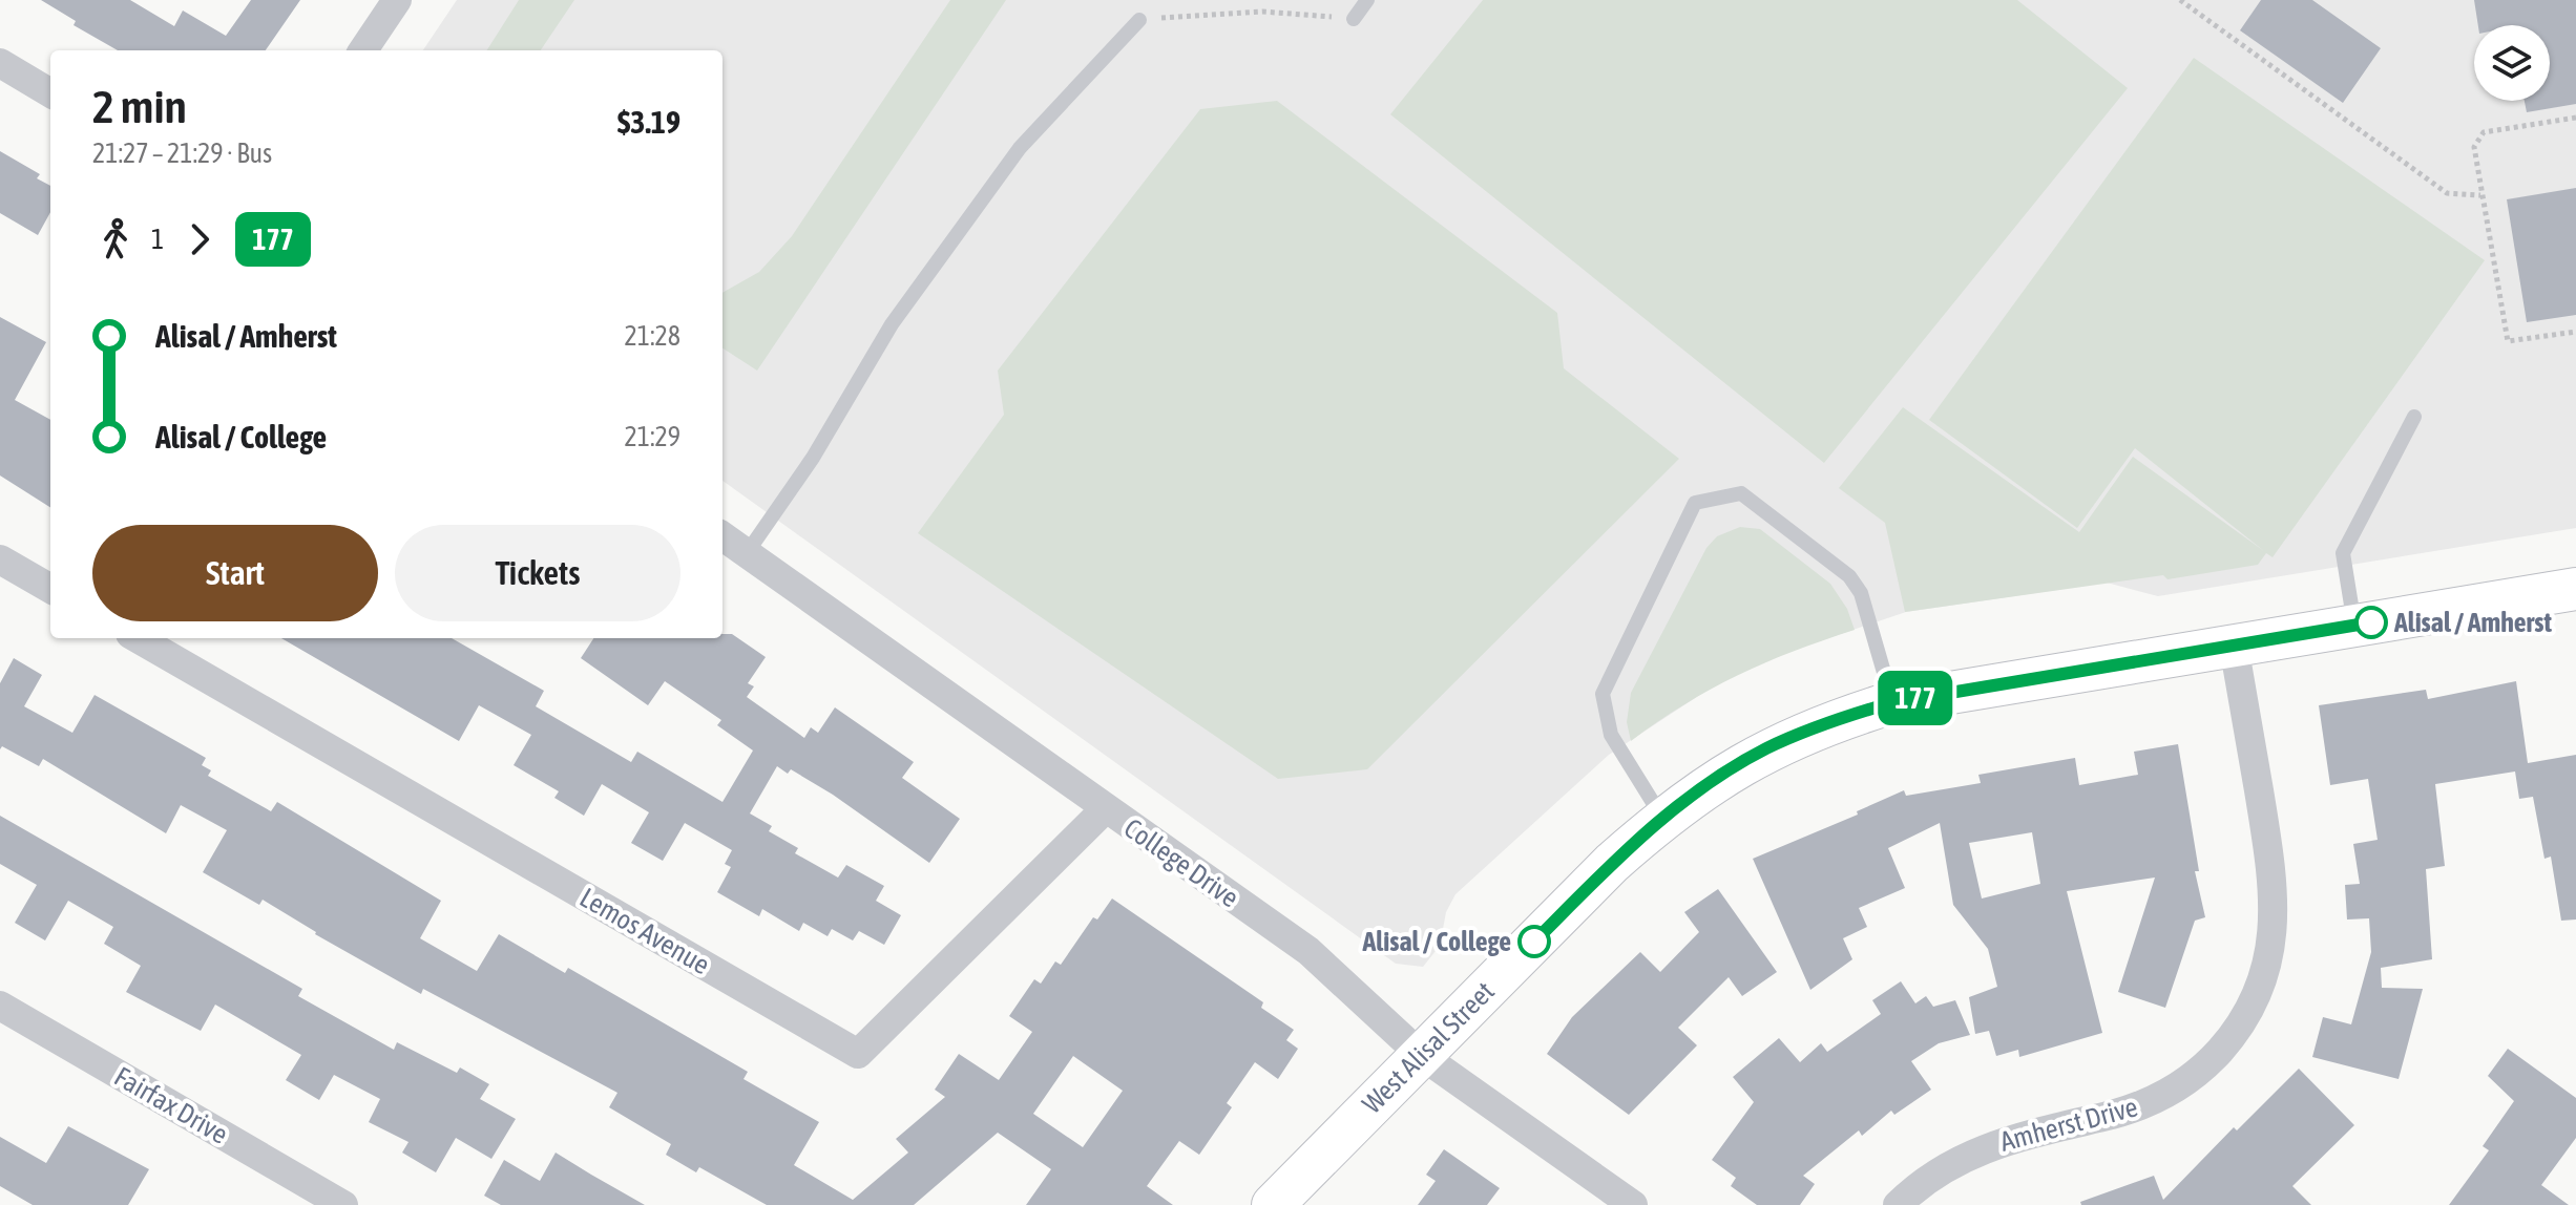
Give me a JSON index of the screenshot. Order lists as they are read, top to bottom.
{
  "streets": {
    "main road": ["West Alisal Street"],
    "street": [
      "College Drive",
      "Lemos Avenue",
      "Fairfax Drive",
      "Amherst Drive"
    ]
  },
  "crossings": [
    ["College Drive", "Lemos Avenue"],
    ["College Drive", "West Alisal Street"],
    ["West Alisal Street", "Amherst Drive"]
  ],
  "places": ["Alisal / Amherst", "Alisal / College"],
  "lines": ["bus line 177"],
  "page": {
    "on_map": "177",
    "heading": ["2 min", "21:27 – 21:29 · Bus", "$3.19"],
    "legs": ["1", "177"],
    "list": [
      {
        "name": "Alisal / Amherst",
        "value": "21:28"
      },
      {
        "name": "Alisal / College",
        "value": "21:29"
      }
    ],
    "buttons": ["Start", "Tickets"]
  }
}
